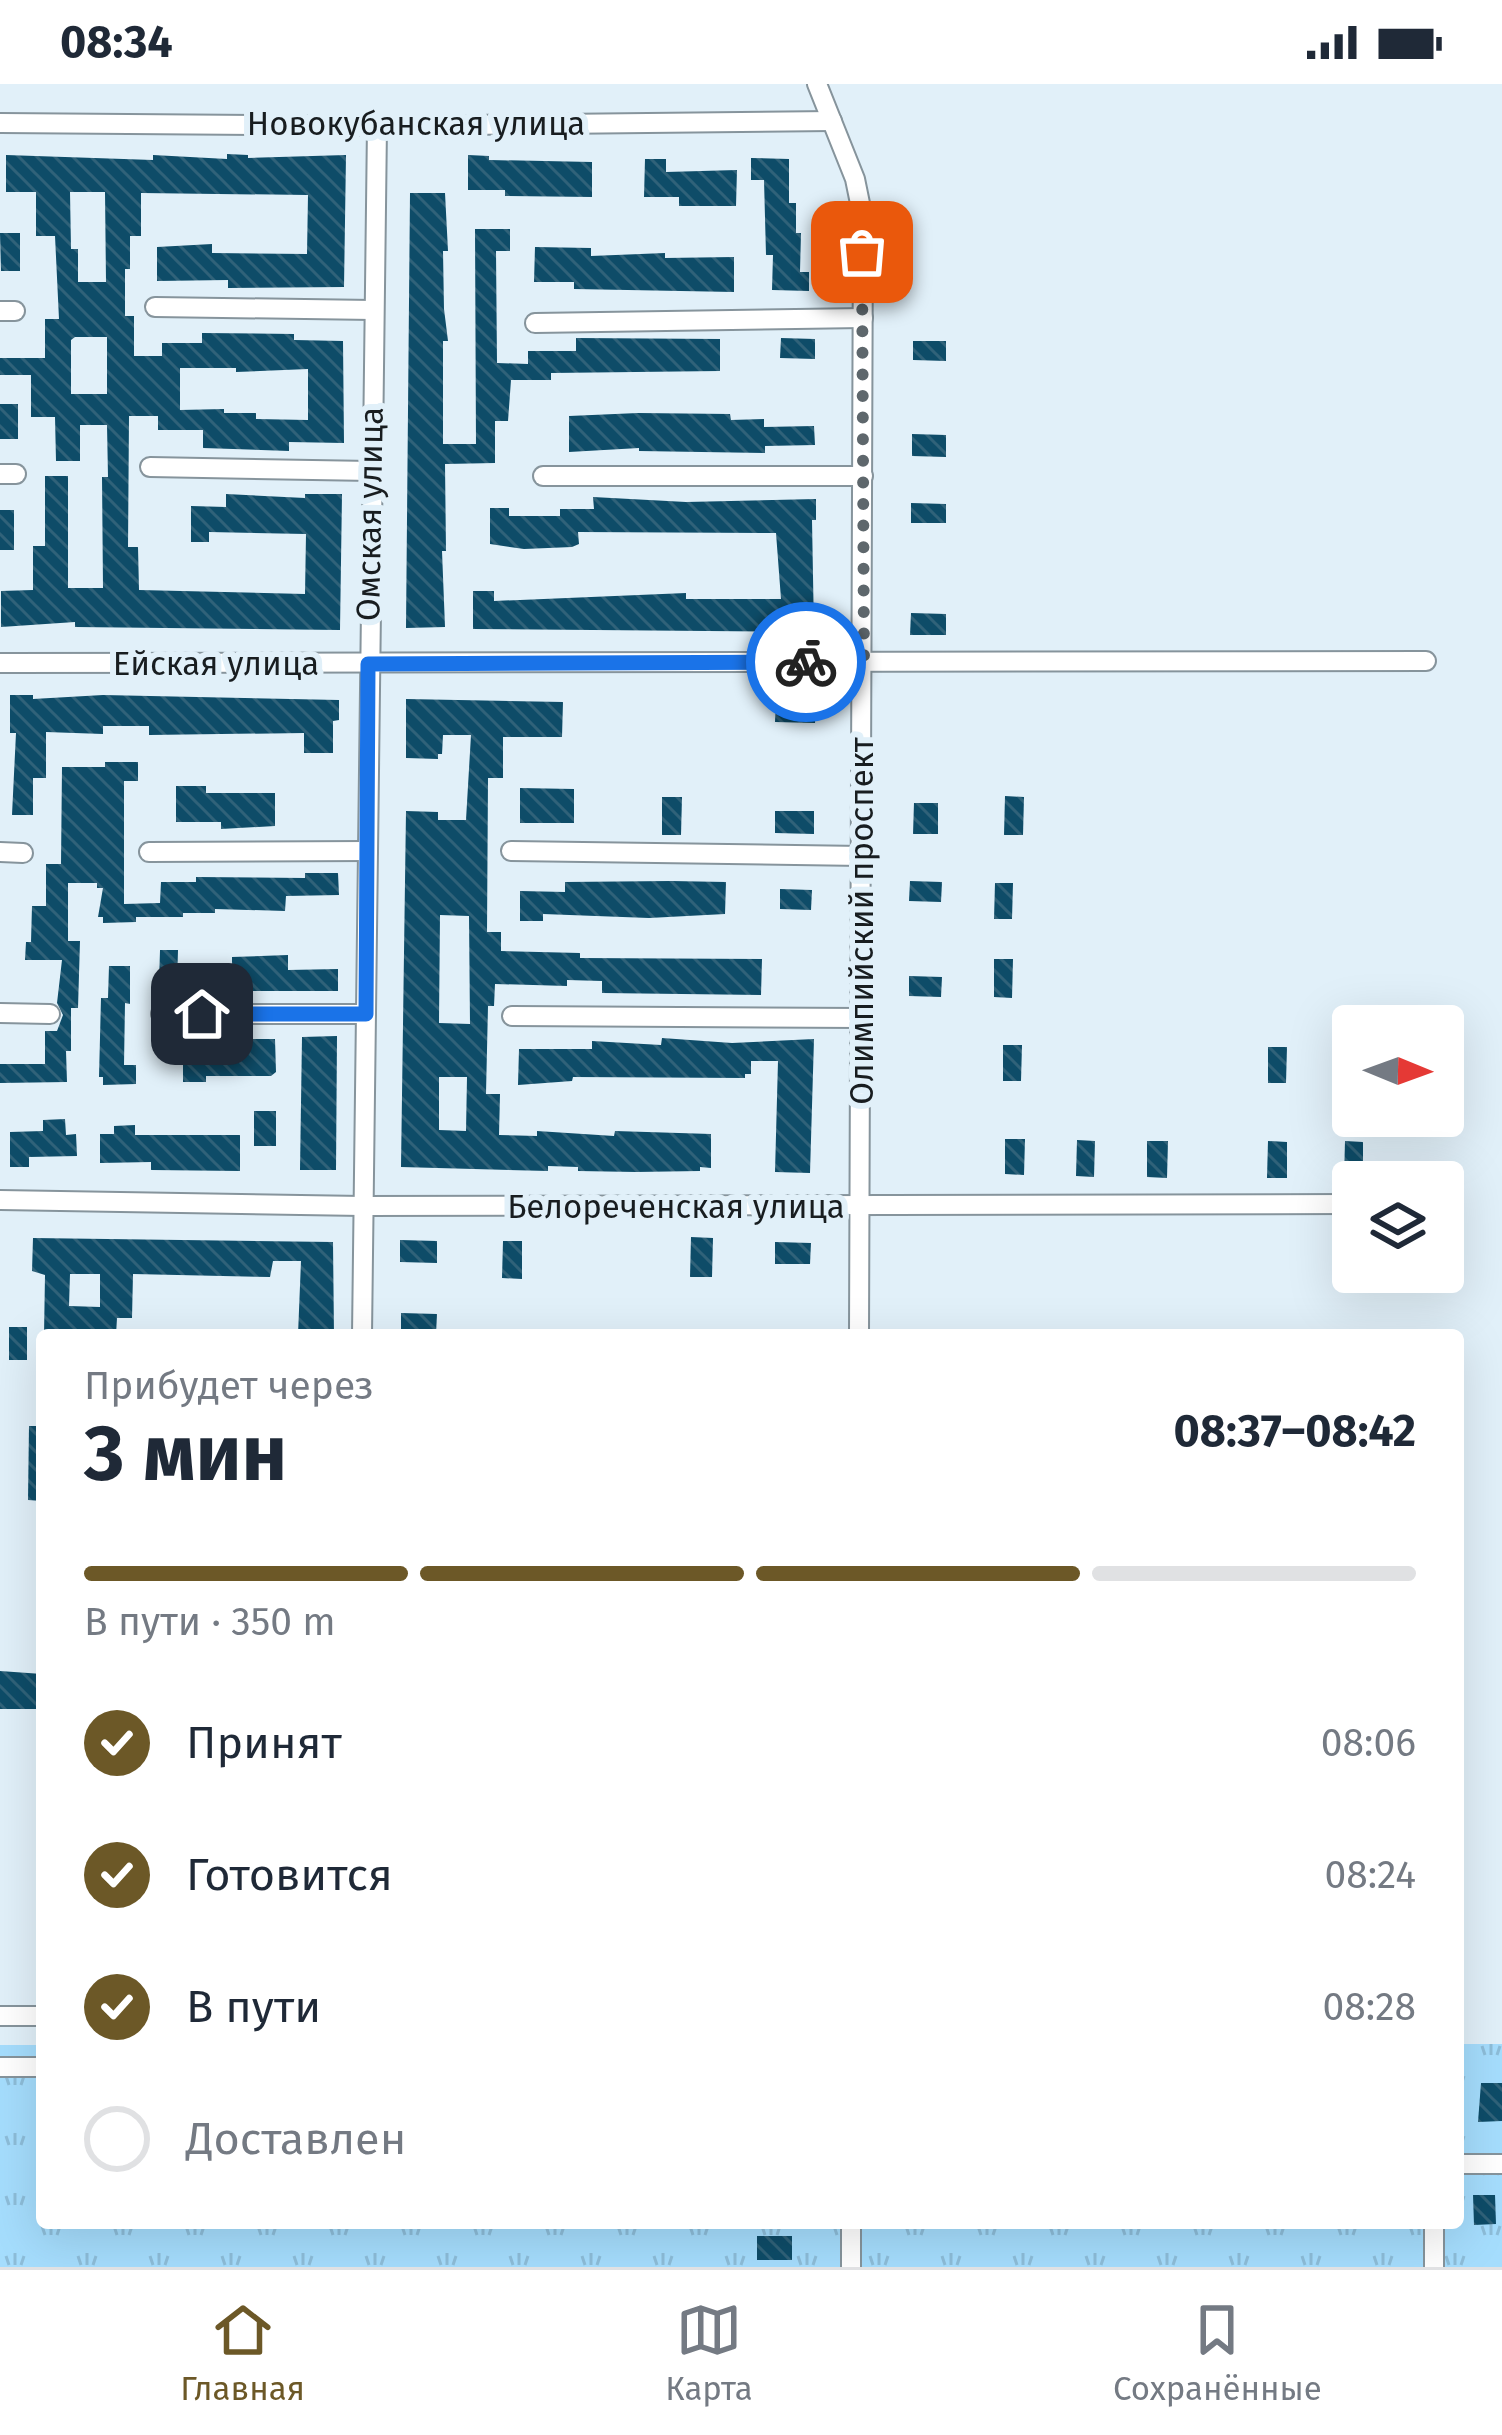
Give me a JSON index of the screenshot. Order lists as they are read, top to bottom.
{
  "streets": {
    "street": [
      "Новокубанская улица",
      "Омская улица",
      "Ейская улица",
      "Олимпийский проспект",
      "Белореченская улица"
    ]
  },
  "crossings": [
    ["Новокубанская улица", "Омская улица"],
    ["Новокубанская улица", "Олимпийский проспект"],
    ["Омская улица", "Ейская улица"],
    ["Омская улица", "Белореченская улица"],
    ["Ейская улица", "Олимпийский проспект"],
    ["Олимпийский проспект", "Белореченская улица"]
  ],
  "north": "right",
  "page": {
    "status": "08:34",
    "heading": ["3 мин", "Прибудет через", "08:37–08:42"],
    "bar": "В пути · 350 m",
    "list": [
      ["Принят", "08:06"],
      ["Готовится", "08:24"],
      ["В пути", "08:28"],
      "Доставлен"
    ],
    "tabs": ["Главная", "Карта", "Сохранённые"]
  }
}
